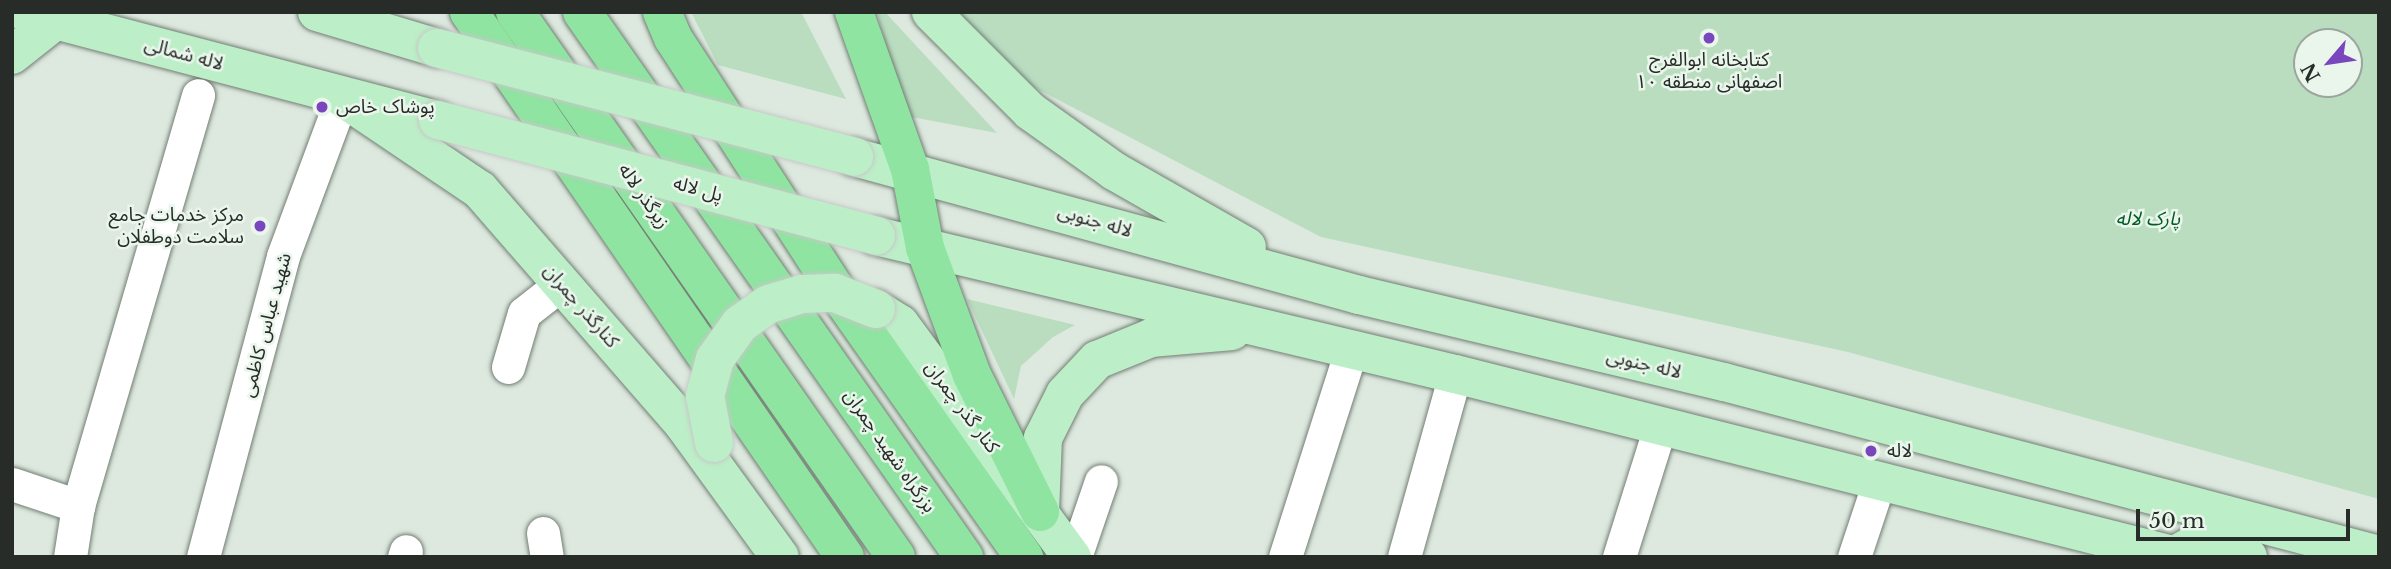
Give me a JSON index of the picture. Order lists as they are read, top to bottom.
{
  "streets": {
    "highway": ["زیرگذر لاله", "بزرگراه شهید چمران"],
    "main road": [
      "لاله شمالی",
      "پل لاله",
      "لاله جنوبی",
      "کنارگذر چمران",
      "کنار گذر چمران"
    ],
    "street": ["شهید عباس کاظمی"]
  },
  "crossings": [
    ["لاله شمالی", "پل لاله"],
    ["لاله شمالی", "کنارگذر چمران"],
    ["لاله شمالی", "شهید عباس کاظمی"],
    ["کنارگذر چمران", "شهید عباس کاظمی"],
    ["کنارگذر چمران", "کنار گذر چمران"]
  ],
  "parks": ["پارک لاله"],
  "places": [
    "کتابخانه ابوالفرج اصفهانی منطقه ۱۰",
    "پوشاک خاص",
    "مرکز خدمات جامع سلامت دوطفلان",
    "لاله"
  ],
  "scale_bar": "50 m",
  "north": "bottom left"
}
